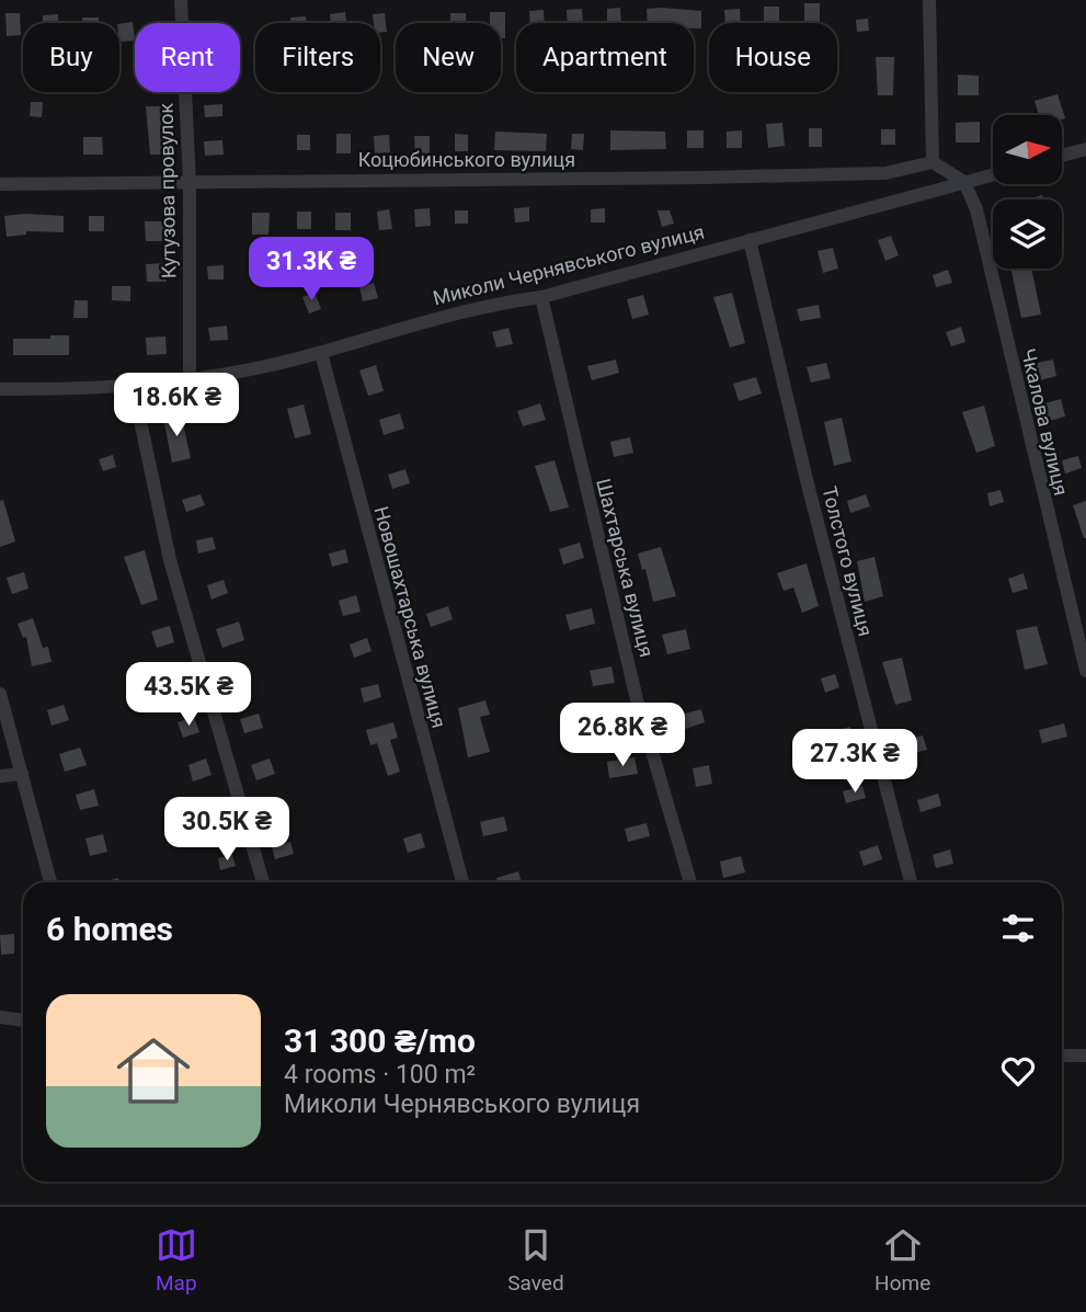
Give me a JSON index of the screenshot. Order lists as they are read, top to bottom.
{
  "streets": {
    "street": [
      "Коцюбинського вулиця",
      "Кутузова провулок",
      "Миколи Чернявського вулиця",
      "Чкалова вулиця",
      "Толстого вулиця",
      "Шахтарська вулиця",
      "Новошахтарська вулиця"
    ]
  },
  "crossings": [
    ["Коцюбинського вулиця", "Кутузова провулок"],
    ["Кутузова провулок", "Миколи Чернявського вулиця"],
    ["Миколи Чернявського вулиця", "Чкалова вулиця"],
    ["Миколи Чернявського вулиця", "Толстого вулиця"],
    ["Миколи Чернявського вулиця", "Шахтарська вулиця"],
    ["Миколи Чернявського вулиця", "Новошахтарська вулиця"]
  ],
  "north": "right",
  "page": {
    "chip": [
      "Buy",
      "Rent",
      "Filters",
      "New",
      "Apartment",
      "House"
    ],
    "price": [
      "31.3K ₴",
      "18.6K ₴",
      "43.5K ₴",
      "26.8K ₴",
      "27.3K ₴",
      "30.5K ₴"
    ],
    "heading": "6 homes",
    "list": [
      {
        "name": "31 300 ₴/mo",
        "note": "4 rooms · 100 m² · Миколи Чернявського вулиця"
      }
    ],
    "tabs": ["Map", "Saved", "Home"]
  }
}
